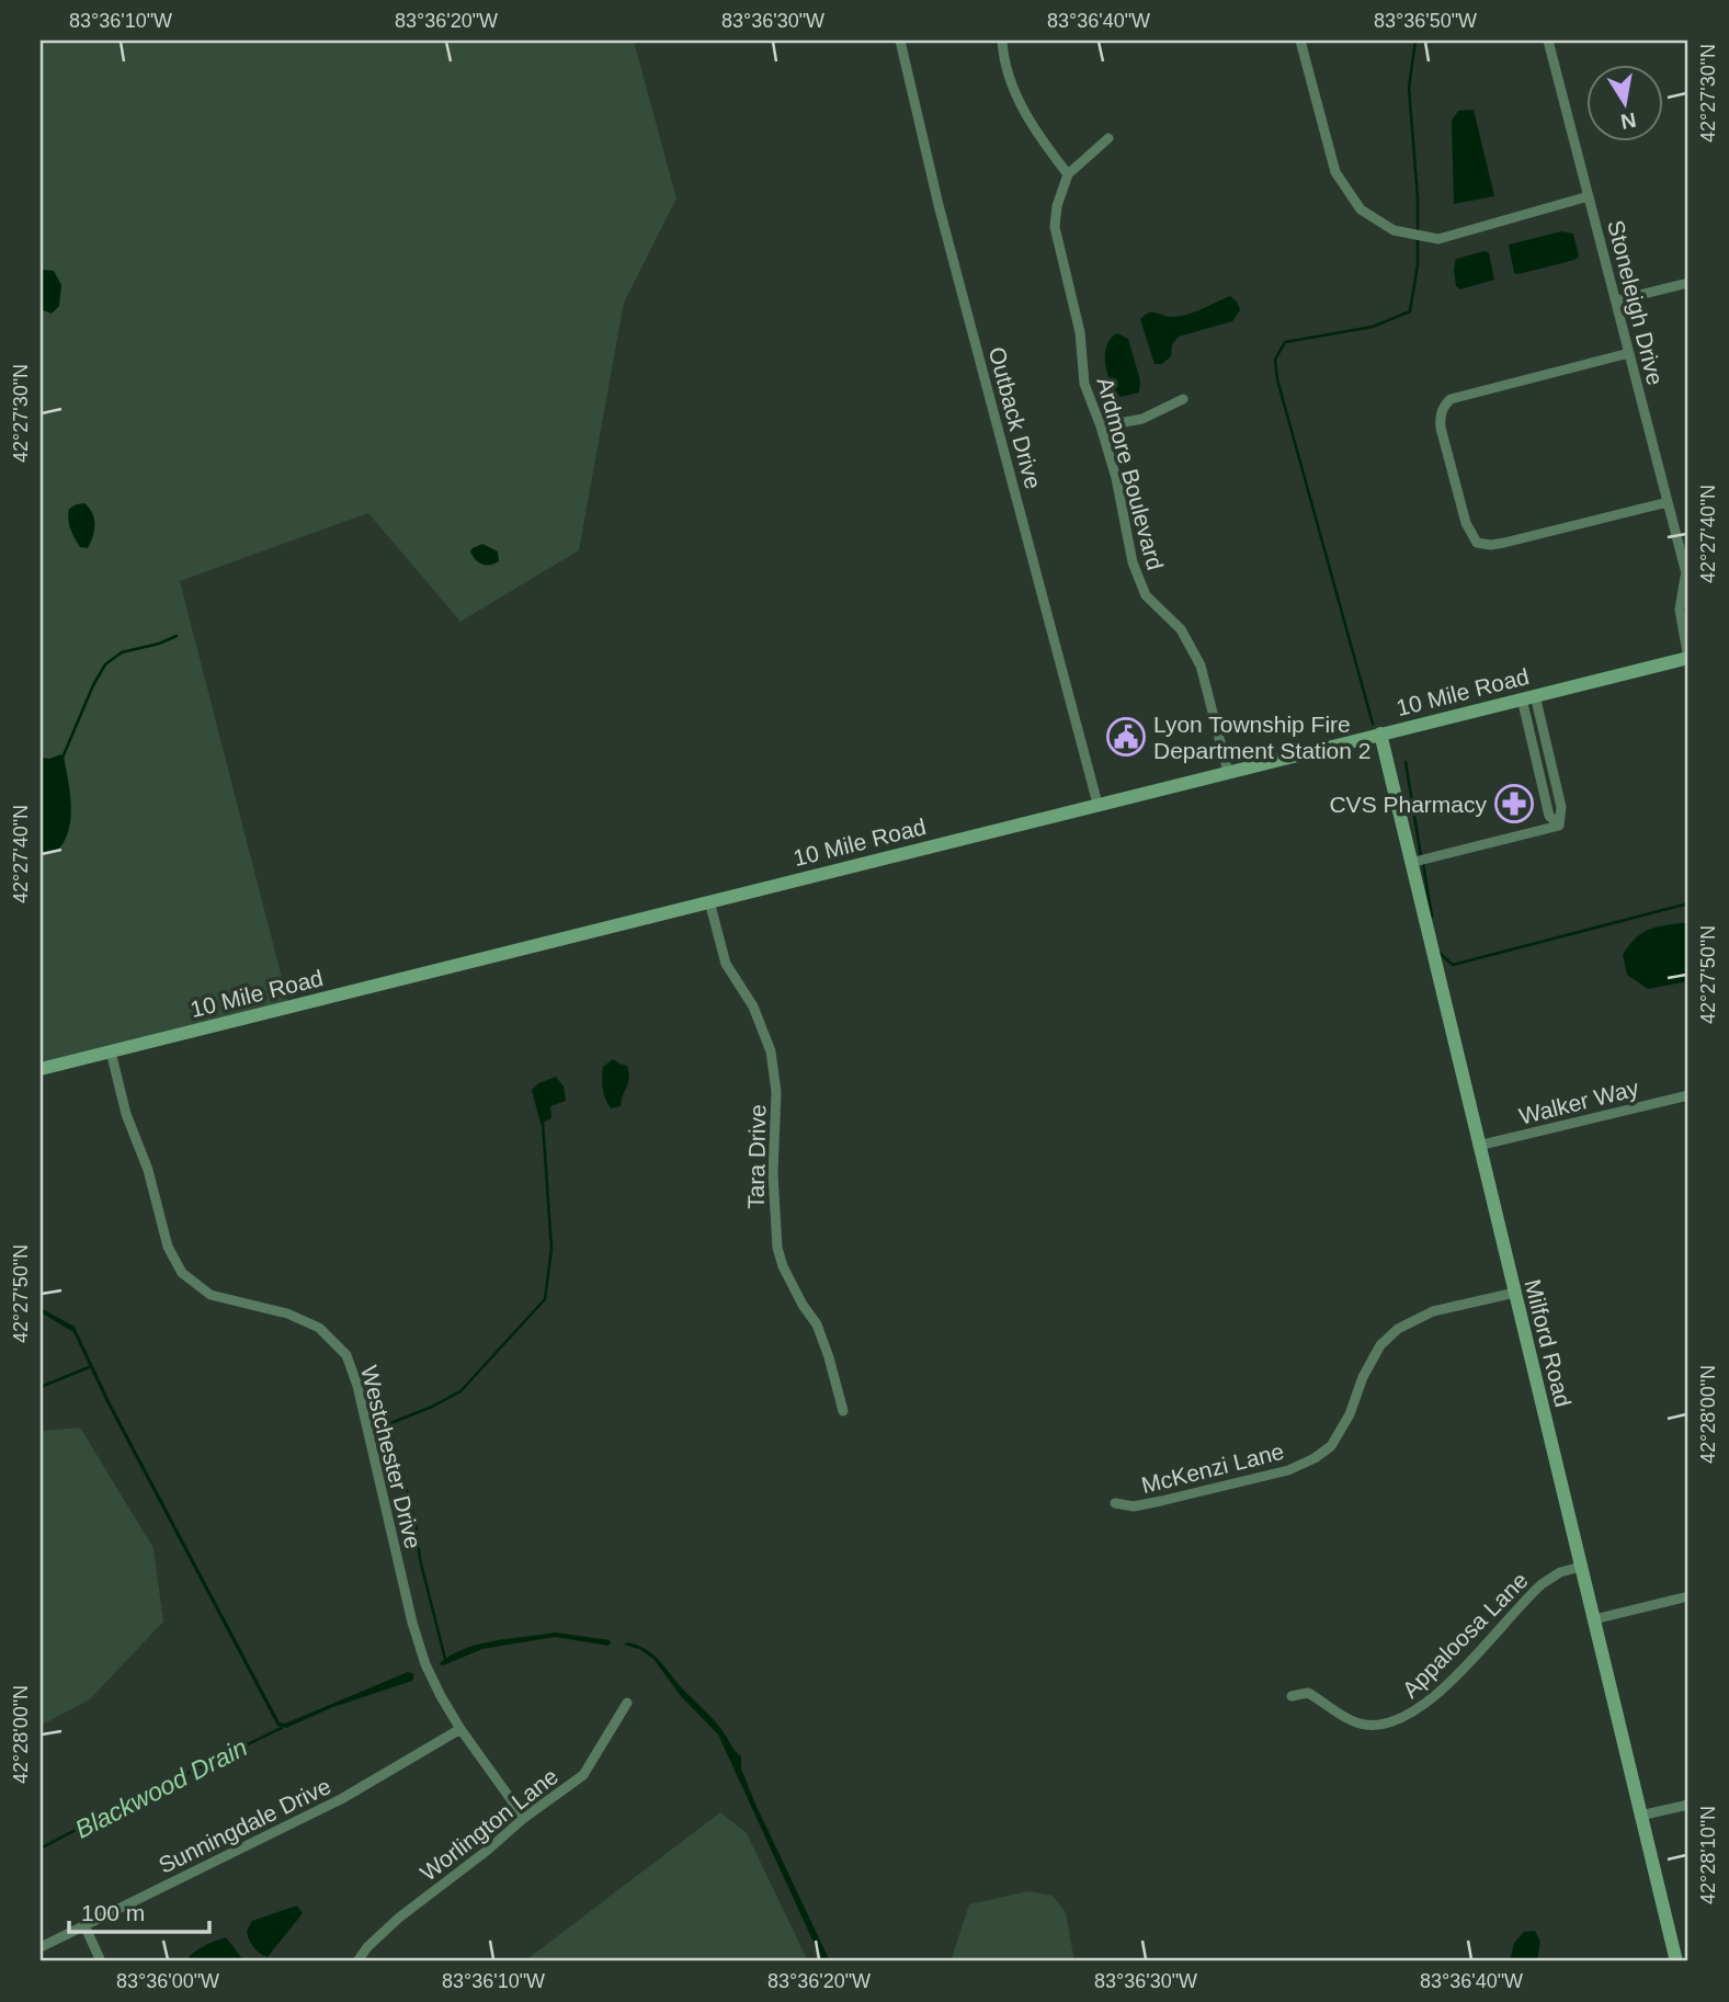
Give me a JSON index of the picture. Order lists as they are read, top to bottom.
{
  "streets": {
    "main road": ["10 Mile Road", "Milford Road"],
    "street": [
      "Stoneleigh Drive",
      "Outback Drive",
      "Ardmore Boulevard",
      "Walker Way",
      "Tara Drive",
      "Westchester Drive",
      "McKenzi Lane",
      "Appaloosa Lane",
      "Worlington Lane",
      "Sunningdale Drive"
    ]
  },
  "crossings": [
    ["Stoneleigh Drive", "10 Mile Road"],
    ["Outback Drive", "10 Mile Road"],
    ["Ardmore Boulevard", "10 Mile Road"],
    ["10 Mile Road", "Tara Drive"],
    ["10 Mile Road", "Milford Road"],
    ["10 Mile Road", "Westchester Drive"],
    ["Walker Way", "Milford Road"],
    ["Milford Road", "McKenzi Lane"],
    ["Milford Road", "Appaloosa Lane"],
    ["Westchester Drive", "Worlington Lane"],
    ["Westchester Drive", "Sunningdale Drive"]
  ],
  "water": ["Blackwood Drain"],
  "places": {
    "public building": ["Lyon Township Fire Department Station 2"],
    "pharmacy": ["CVS Pharmacy"]
  },
  "scale_bar": "100 m",
  "north": "bottom",
  "coordinates": [
    "83°36'10\"W",
    "83°36'20\"W",
    "83°36'30\"W",
    "83°36'40\"W",
    "83°36'50\"W",
    "42°27'30\"N",
    "42°27'40\"N",
    "42°27'50\"N",
    "42°28'00\"N",
    "42°28'10\"N",
    "83°36'00\"W"
  ]
}
